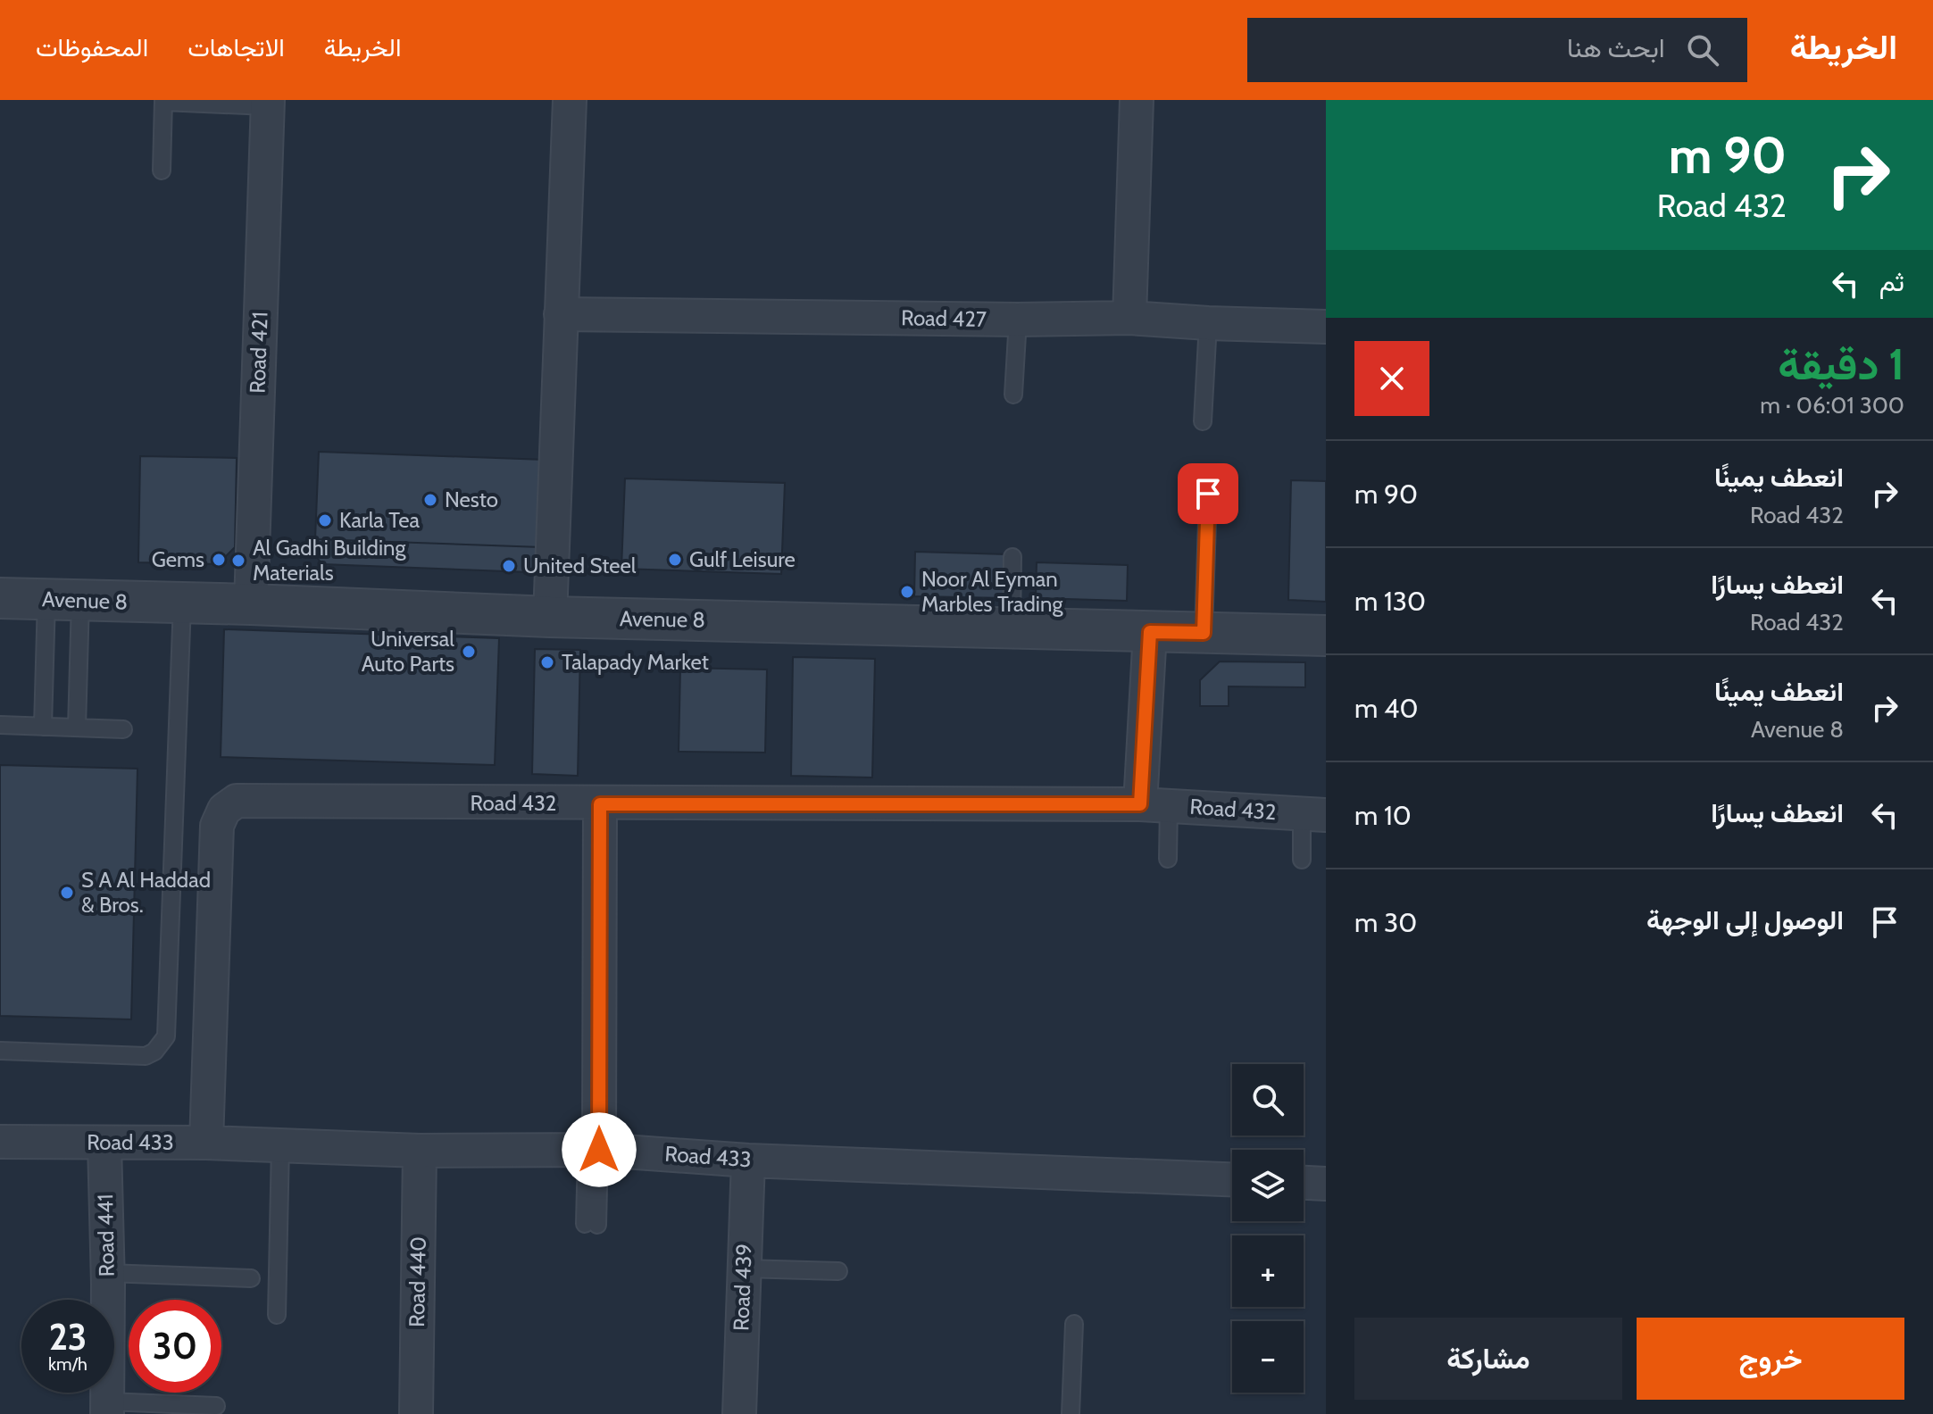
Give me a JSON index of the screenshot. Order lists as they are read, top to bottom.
{
  "streets": {
    "street": [
      "Road 427",
      "Road 421",
      "Avenue 8",
      "Road 432",
      "Road 433",
      "Road 441",
      "Road 440",
      "Road 439"
    ]
  },
  "crossings": [
    ["Road 421", "Avenue 8"],
    ["Road 432", "Road 433"],
    ["Road 433", "Road 441"],
    ["Road 433", "Road 440"],
    ["Road 433", "Road 439"]
  ],
  "places": [
    "Nesto",
    "Karla Tea",
    "Gems",
    "Gulf Leisure",
    "Al Gadhi Building Materials",
    "United Steel",
    "Noor Al Eyman Marbles Trading",
    "Universal Auto Parts",
    "Talapady Market",
    "S A Al Haddad & Bros."
  ],
  "page": {
    "header": "الخريطة",
    "search": "ابحث هنا",
    "nav": ["الخريطة", "الاتجاهات", "المحفوظات"],
    "turn": ["90 m", "Road 432"],
    "then": "ثم",
    "heading": ["1 دقيقة", "300 m · 06:01"],
    "list": [
      {
        "name": "انعطف يمينًا",
        "note": "Road 432",
        "value": "90 m"
      },
      {
        "name": "انعطف يسارًا",
        "note": "Road 432",
        "value": "130 m"
      },
      {
        "name": "انعطف يمينًا",
        "note": "Avenue 8",
        "value": "40 m"
      },
      {
        "name": "انعطف يسارًا",
        "value": "10 m"
      },
      {
        "name": "الوصول إلى الوجهة",
        "value": "30 m"
      }
    ],
    "map_buttons": ["+", "−"],
    "speed": "23 km/h",
    "limit": "30",
    "buttons": ["خروج", "مشاركة"]
  }
}
